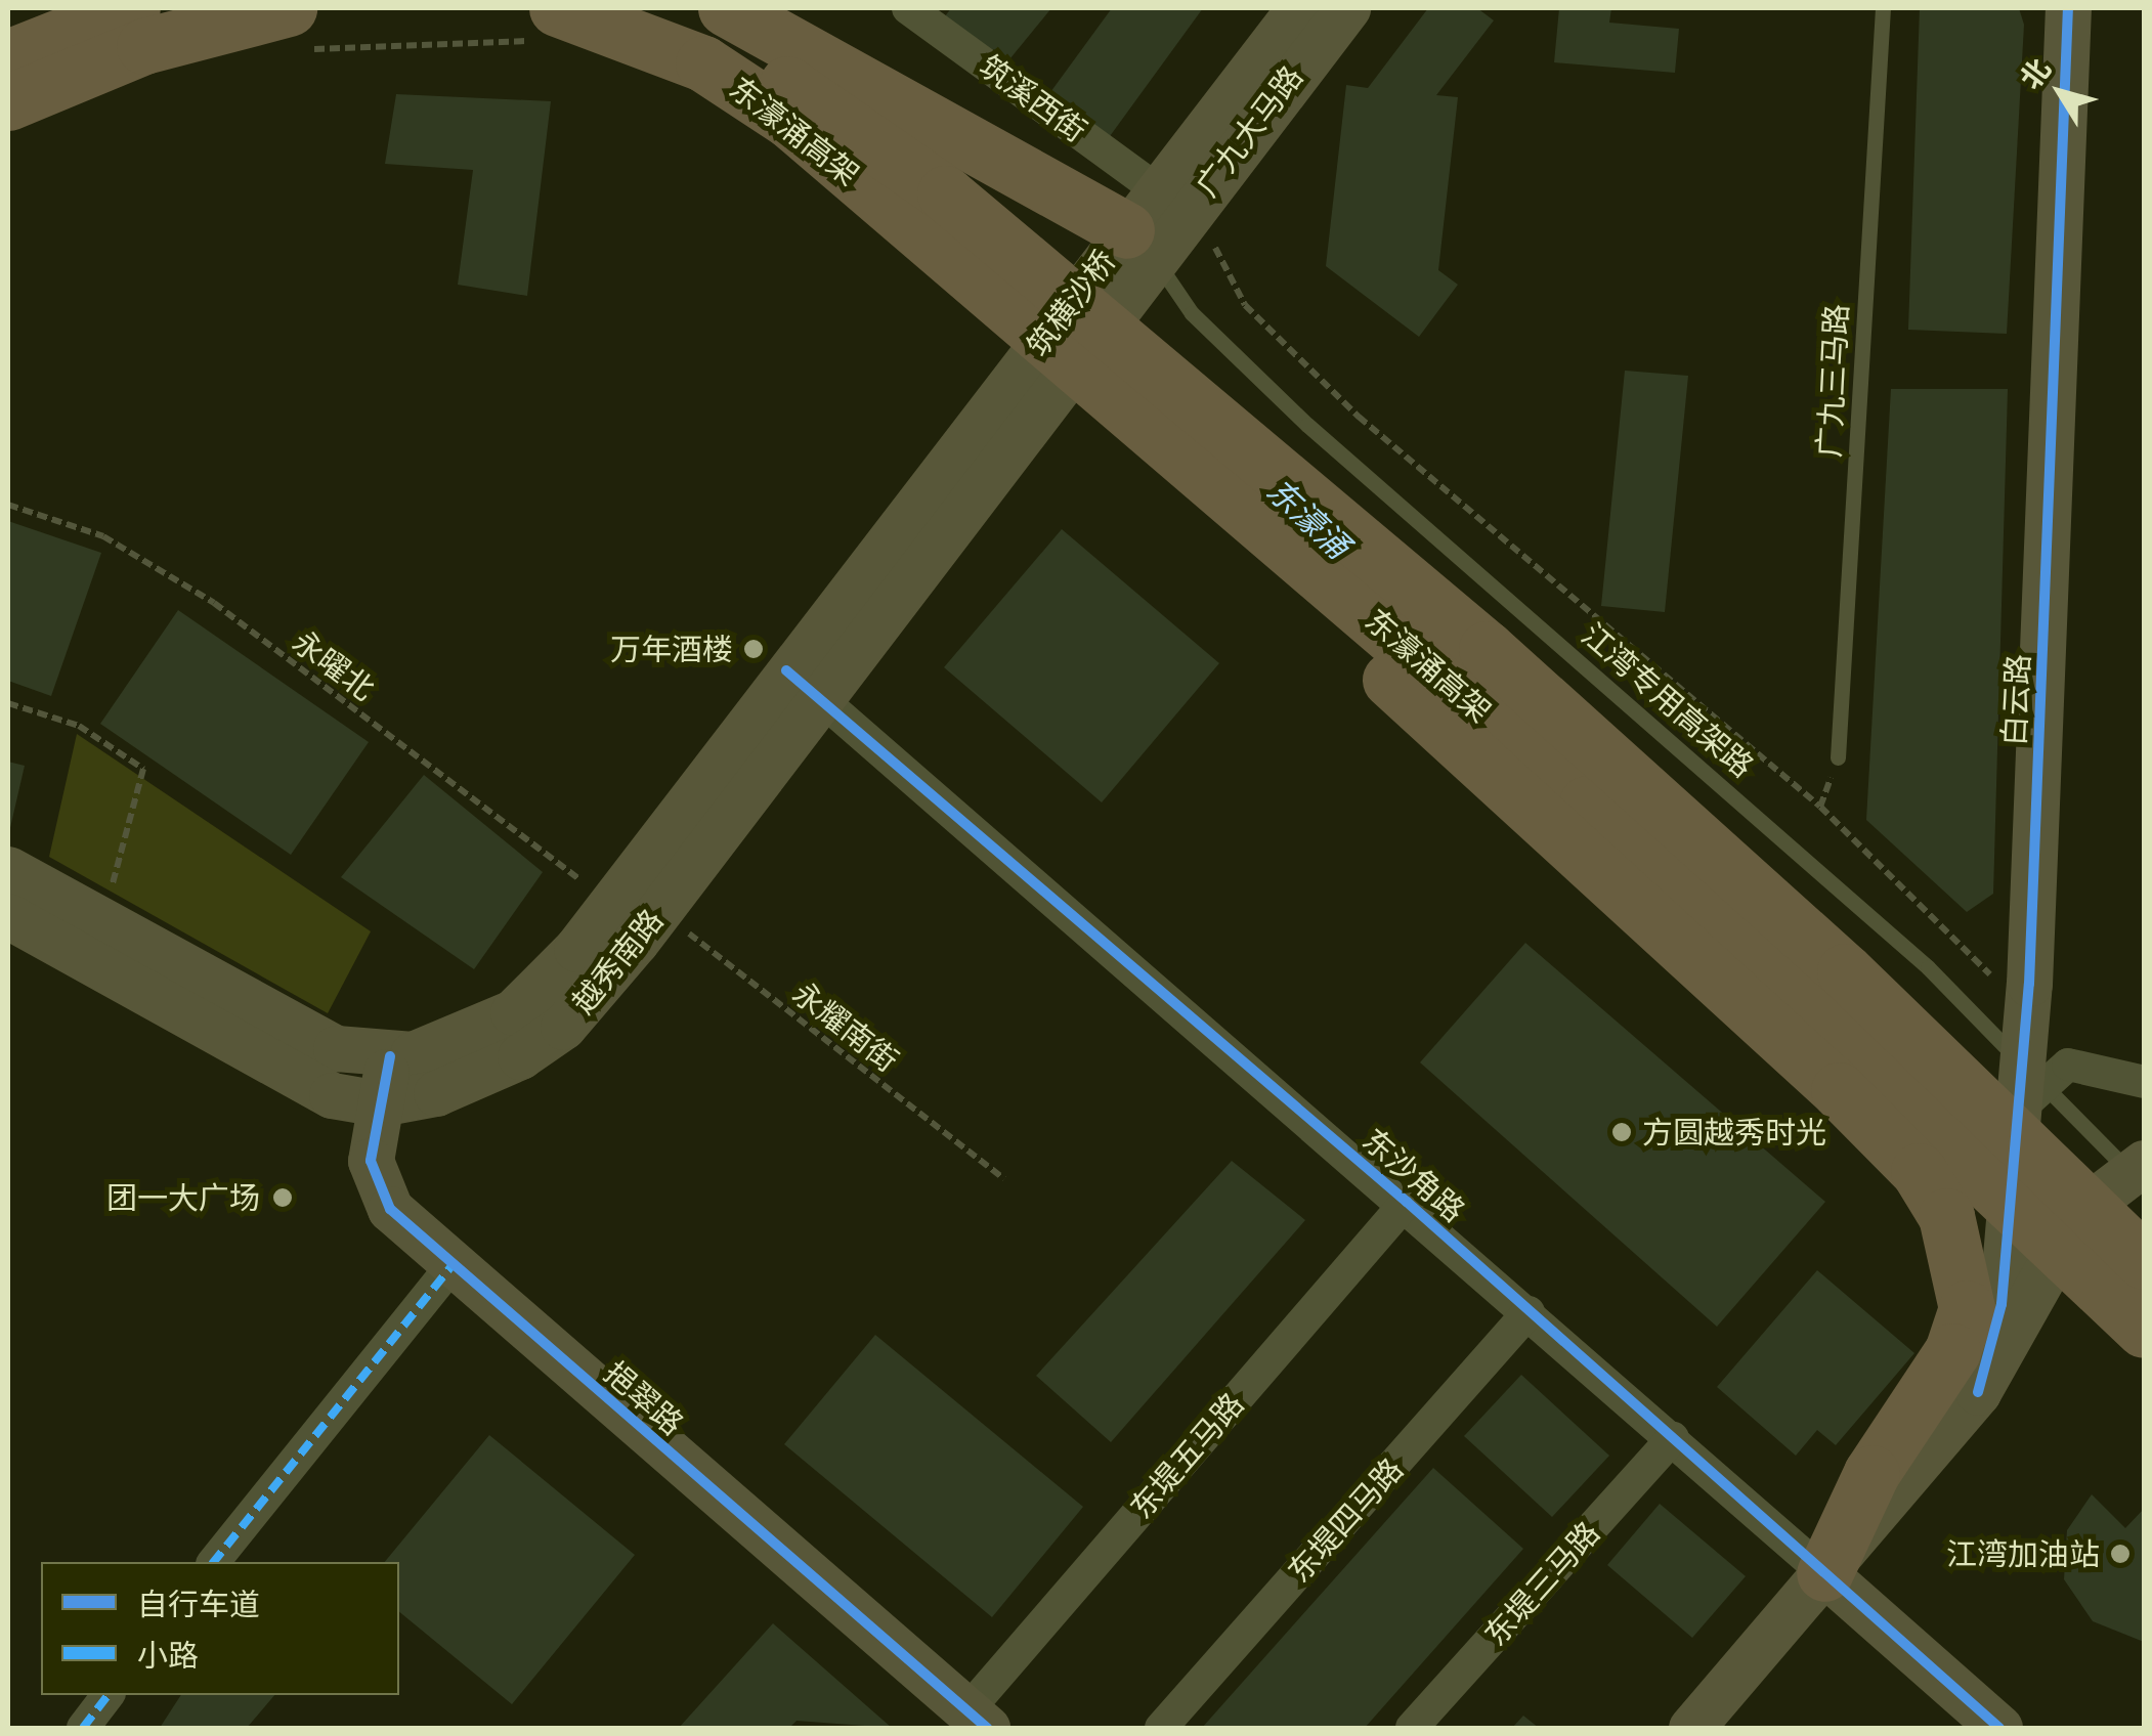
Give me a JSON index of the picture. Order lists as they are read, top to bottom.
{
  "streets": {
    "highway": ["东濠涌高架"],
    "main road": [
      "广九大马路",
      "筑横沙桥",
      "白云路",
      "越秀南路",
      "东沙角路",
      "挹翠路"
    ],
    "street": [
      "筑溪西街",
      "东堤五马路",
      "东堤四马路",
      "东堤三马路"
    ],
    "lane": ["广九三马路", "江湾专用高架路"],
    "path": ["永曜北", "永耀南街"]
  },
  "crossings": [
    ["筑溪西街", "广九大马路"],
    ["筑溪西街", "筑横沙桥"],
    ["筑溪西街", "江湾专用高架路"],
    ["东濠涌高架", "筑横沙桥"],
    ["东濠涌高架", "越秀南路"],
    ["广九大马路", "筑横沙桥"],
    ["广九大马路", "江湾专用高架路"],
    ["筑横沙桥", "江湾专用高架路"],
    ["筑横沙桥", "越秀南路"],
    ["永曜北", "越秀南路"],
    ["越秀南路", "永耀南街"],
    ["越秀南路", "东沙角路"],
    ["越秀南路", "挹翠路"],
    ["东沙角路", "东堤五马路"],
    ["东沙角路", "东堤四马路"],
    ["东沙角路", "东堤三马路"],
    ["挹翠路", "东堤五马路"]
  ],
  "water": ["东濠涌"],
  "places": [
    "万年酒楼",
    "方圆越秀时光",
    "团一大广场",
    "江湾加油站"
  ],
  "legend": ["自行车道", "小路"],
  "north": "top left"
}
